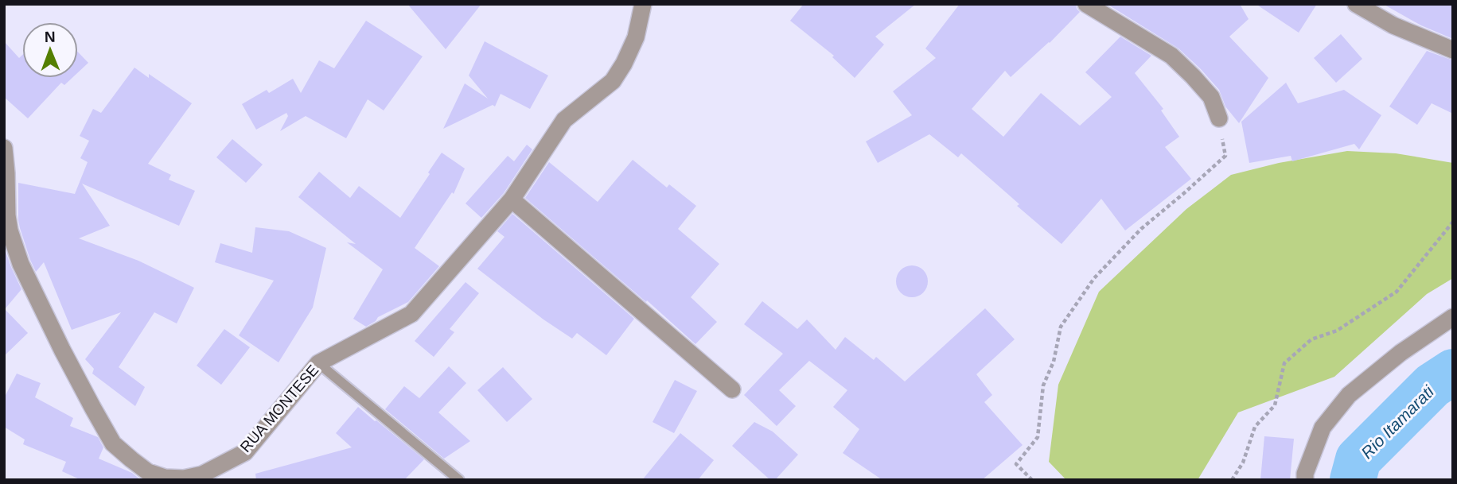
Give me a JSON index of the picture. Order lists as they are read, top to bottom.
{
  "streets": {
    "street": ["RUA MONTESE"]
  },
  "water": ["Rio Itamarati"],
  "north": "top"
}
